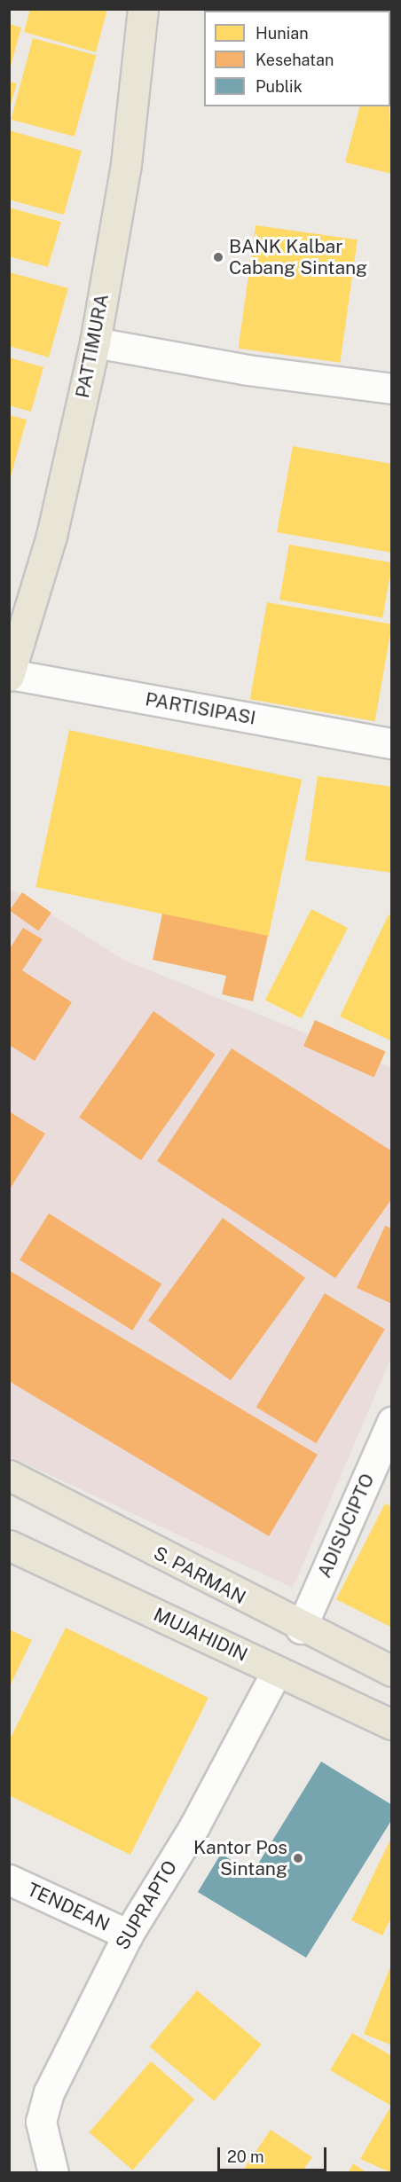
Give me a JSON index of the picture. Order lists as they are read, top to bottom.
{
  "streets": {
    "main road": ["PATTIMURA", "S. PARMAN", "MUJAHIDIN"],
    "street": [
      "PARTISIPASI",
      "ADISUCIPTO",
      "SUPRAPTO",
      "TENDEAN"
    ]
  },
  "crossings": [
    ["PATTIMURA", "PARTISIPASI"],
    ["ADISUCIPTO", "S. PARMAN"],
    ["MUJAHIDIN", "SUPRAPTO"],
    ["SUPRAPTO", "TENDEAN"]
  ],
  "places": ["BANK Kalbar Cabang Sintang", "Kantor Pos Sintang"],
  "legend": ["Hunian", "Kesehatan", "Publik"],
  "scale_bar": "20 m"
}
